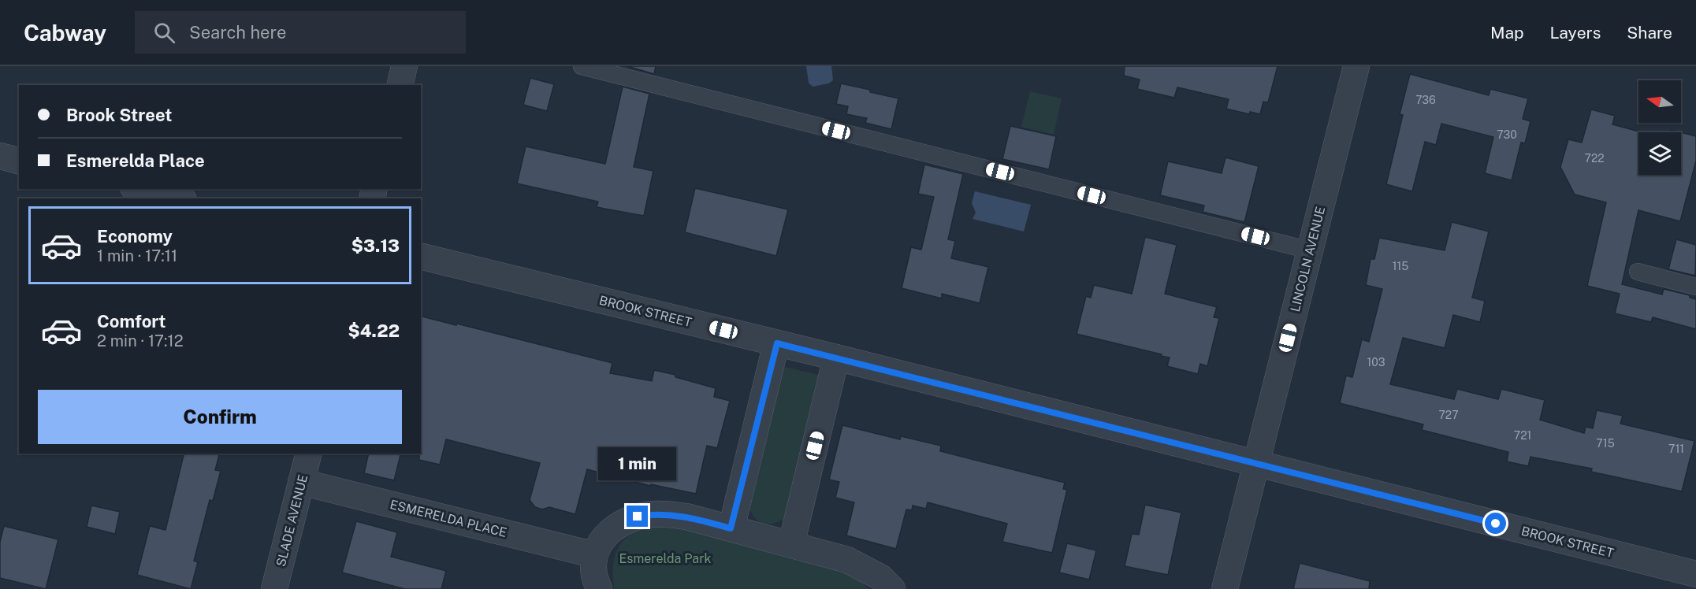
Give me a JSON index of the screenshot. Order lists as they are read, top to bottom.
{
  "streets": {
    "street": [
      "LINCOLN AVENUE",
      "BROOK STREET",
      "ESMERELDA PLACE",
      "SLADE AVENUE"
    ]
  },
  "crossings": [
    ["LINCOLN AVENUE", "BROOK STREET"],
    ["ESMERELDA PLACE", "SLADE AVENUE"]
  ],
  "parks": ["Esmerelda Park"],
  "house_numbers": [
    "736",
    "730",
    "722",
    "115",
    "103",
    "727",
    "721",
    "715",
    "711"
  ],
  "north": "left",
  "page": {
    "header": "Cabway",
    "search": "Search here",
    "nav": ["Map", "Layers", "Share"],
    "banner": ["Brook Street", "Esmerelda Place"],
    "list": [
      {
        "name": "Economy",
        "note": "1 min · 17:11",
        "value": "$3.13"
      },
      {
        "name": "Comfort",
        "note": "2 min · 17:12",
        "value": "$4.22"
      }
    ],
    "buttons": "Confirm",
    "bubble": "1 min"
  }
}
